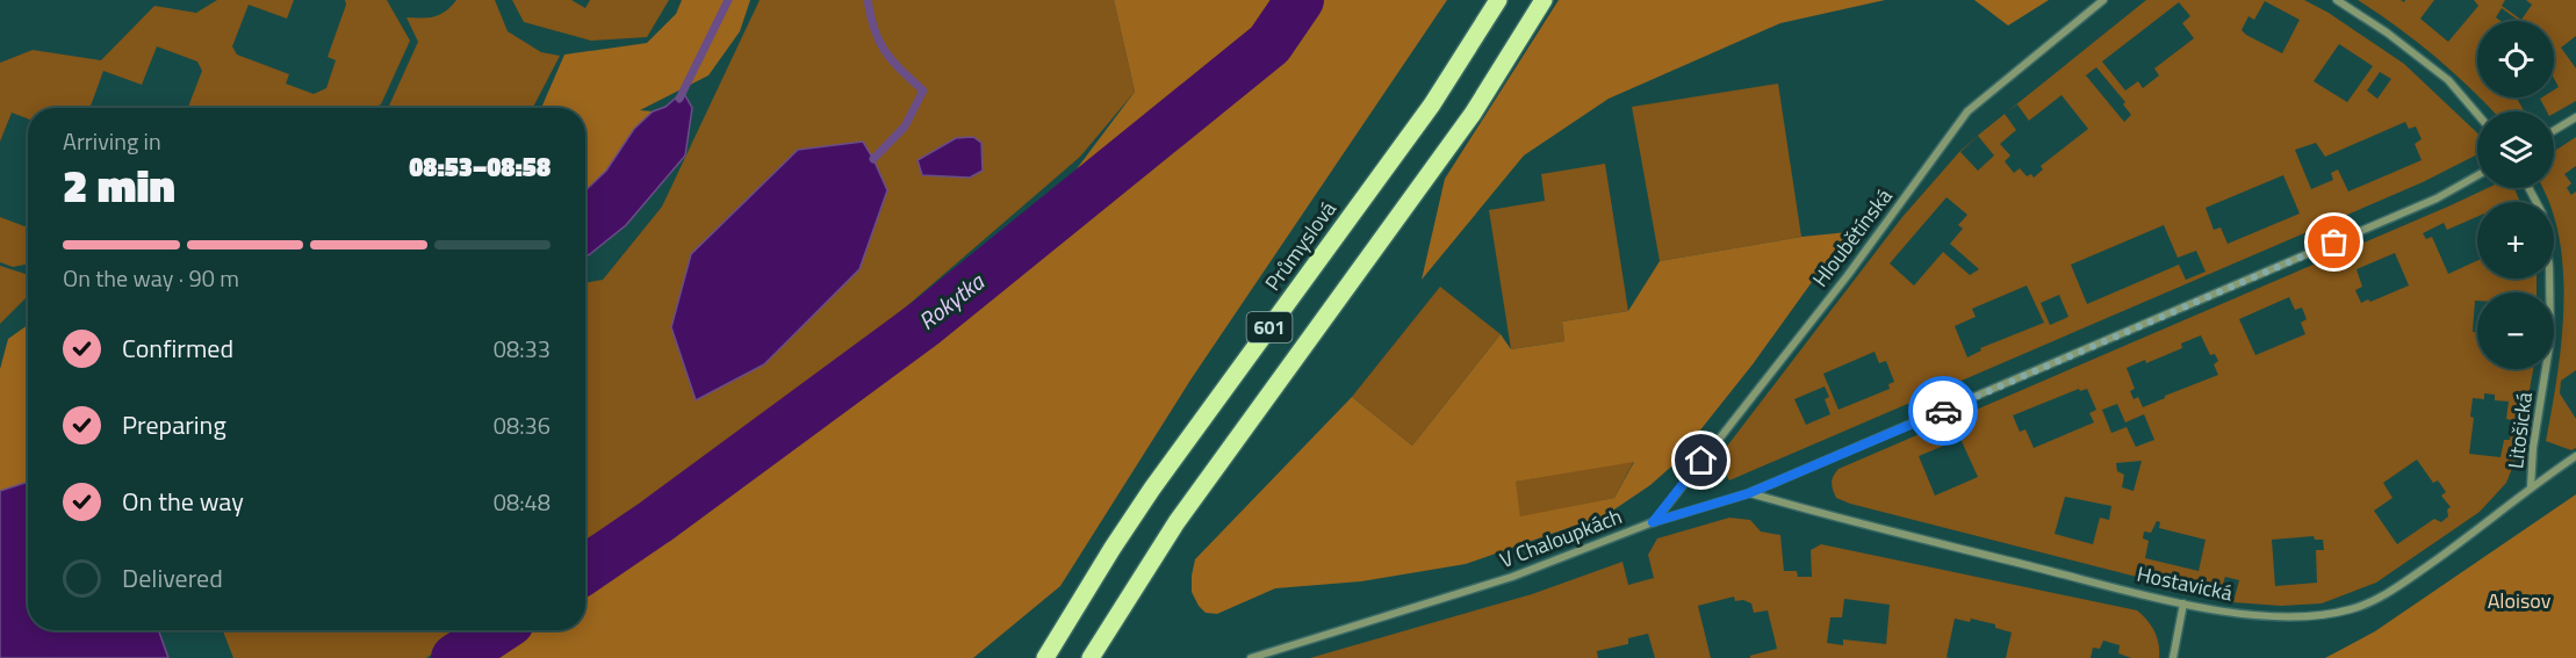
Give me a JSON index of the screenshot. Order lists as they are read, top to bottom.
{
  "streets": {
    "main road": ["Průmyslová", "601"],
    "street": [
      "Hloubětínská",
      "Litošická",
      "V Chaloupkách",
      "Hostavická"
    ]
  },
  "crossings": [
    ["Hloubětínská", "V Chaloupkách"],
    ["Litošická", "Hostavická"],
    ["V Chaloupkách", "Hostavická"]
  ],
  "water": ["Rokytka"],
  "parks": ["Aloisov"],
  "page": {
    "map_buttons": ["+", "−"],
    "heading": ["2 min", "Arriving in", "08:53–08:58"],
    "bar": "On the way · 90 m",
    "list": [
      ["Confirmed", "08:33"],
      ["Preparing", "08:36"],
      ["On the way", "08:48"],
      "Delivered"
    ]
  }
}
